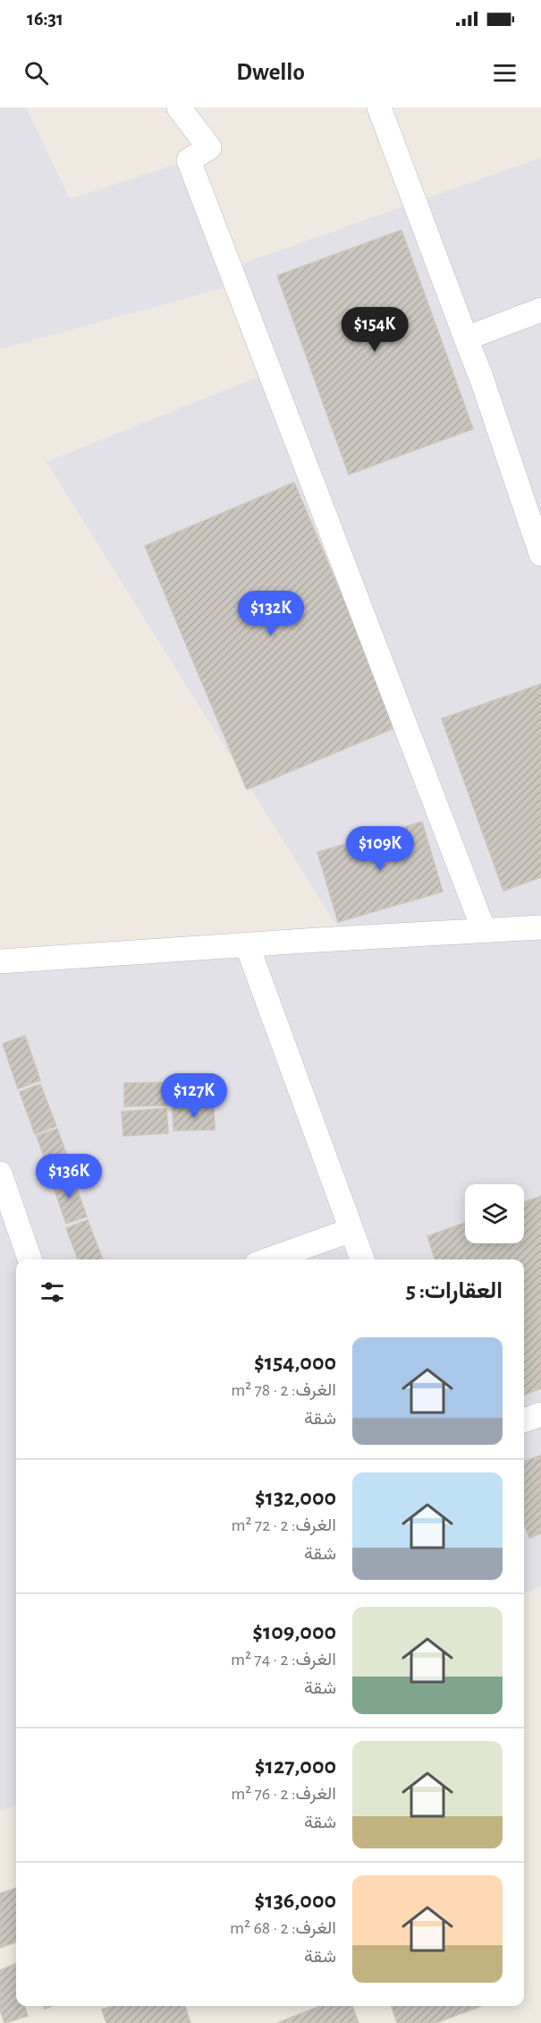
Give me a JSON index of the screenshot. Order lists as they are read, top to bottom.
{
  "page": {
    "status": "16:31",
    "header": "Dwello",
    "price": [
      "$154K",
      "$132K",
      "$109K",
      "$127K",
      "$136K"
    ],
    "heading": "العقارات: 5",
    "list": [
      {
        "name": "$154,000",
        "note": "الغرف: 2 · 78 m² · شقة"
      },
      {
        "name": "$132,000",
        "note": "الغرف: 2 · 72 m² · شقة"
      },
      {
        "name": "$109,000",
        "note": "الغرف: 2 · 74 m² · شقة"
      },
      {
        "name": "$127,000",
        "note": "الغرف: 2 · 76 m² · شقة"
      },
      {
        "name": "$136,000",
        "note": "الغرف: 2 · 68 m² · شقة"
      }
    ]
  }
}
